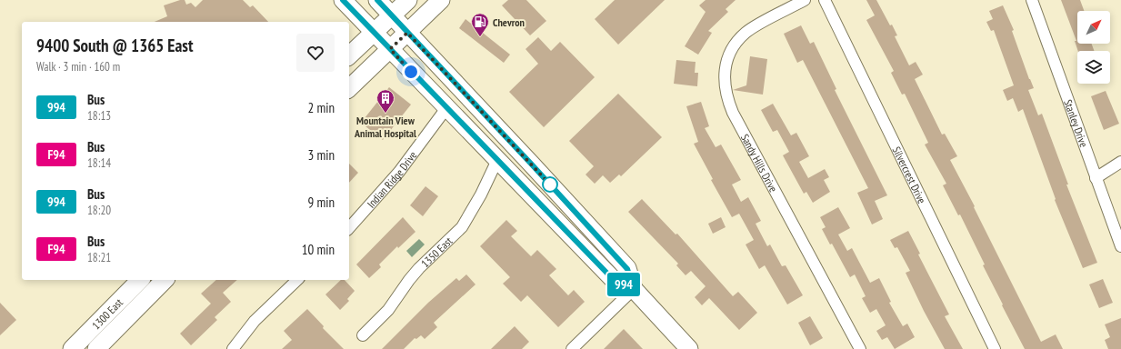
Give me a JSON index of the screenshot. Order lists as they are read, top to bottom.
{
  "streets": {
    "main road": ["1300 East"],
    "street": [
      "Stanley Drive",
      "Sandy Hills Drive",
      "Silvercrest Drive",
      "Indian Ridge Drive",
      "1350 East"
    ]
  },
  "places": {
    "fuel station": ["Chevron"],
    "building": ["Mountain View Animal Hospital"]
  },
  "lines": ["bus line 994"],
  "north": "top right",
  "page": {
    "on_map": "994",
    "heading": ["9400 South @ 1365 East", "Walk · 3 min · 160 m"],
    "list": [
      {
        "mark": "994",
        "name": "Bus",
        "note": "18:13",
        "value": "2 min"
      },
      {
        "mark": "F94",
        "name": "Bus",
        "note": "18:14",
        "value": "3 min"
      },
      {
        "mark": "994",
        "name": "Bus",
        "note": "18:20",
        "value": "9 min"
      },
      {
        "mark": "F94",
        "name": "Bus",
        "note": "18:21",
        "value": "10 min"
      }
    ]
  }
}
